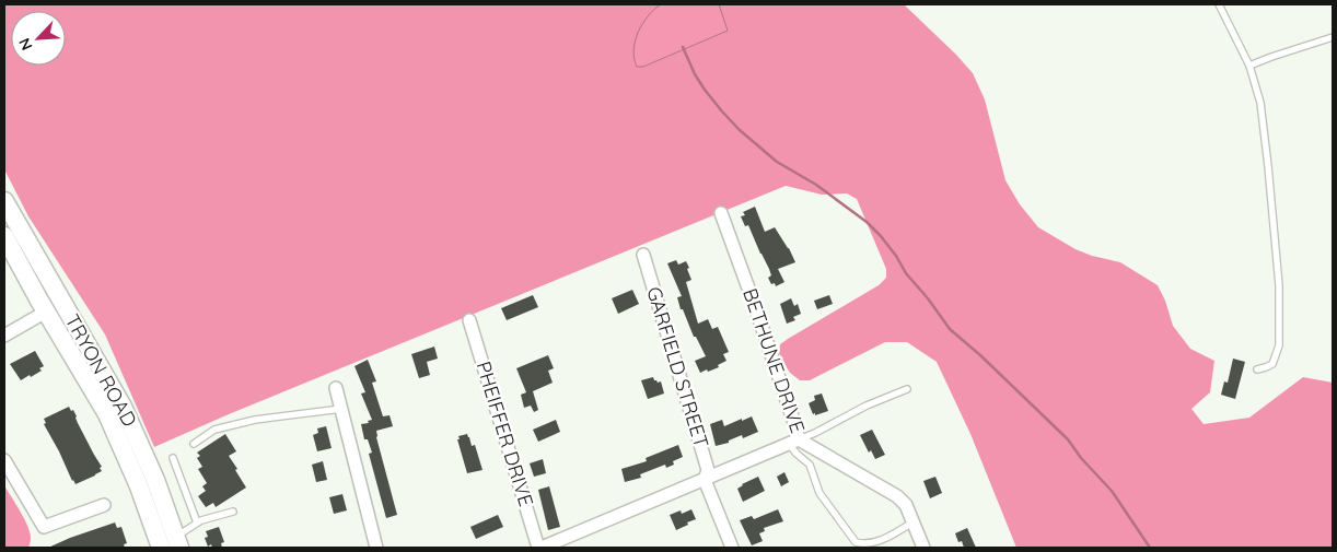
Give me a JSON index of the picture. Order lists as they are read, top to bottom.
{
  "streets": {
    "main road": ["TRYON ROAD"],
    "street": ["BETHUNE DRIVE", "GARFIELD STREET", "PHEIFFER DRIVE"]
  },
  "north": "bottom left"
}
